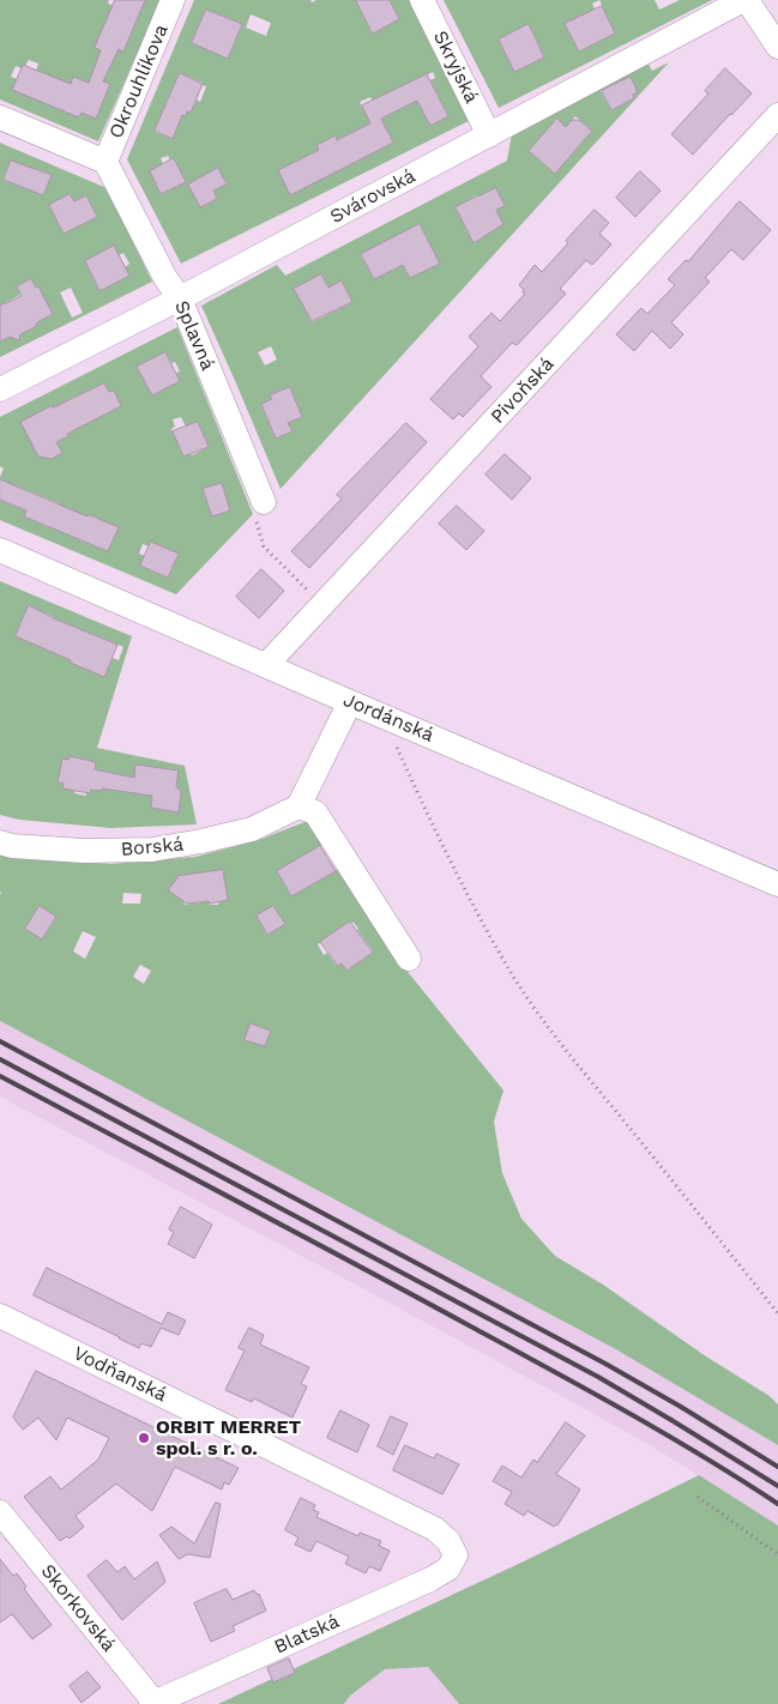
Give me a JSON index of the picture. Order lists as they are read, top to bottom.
{
  "streets": {
    "street": [
      "Skryjská",
      "Okrouhlíkova",
      "Svárovská",
      "Splavná",
      "Pivoňská",
      "Jordánská",
      "Borská",
      "Vodňanská",
      "Skorkovská",
      "Blatská"
    ]
  },
  "crossings": [
    ["Skryjská", "Svárovská"],
    ["Okrouhlíkova", "Splavná"],
    ["Svárovská", "Splavná"],
    ["Pivoňská", "Jordánská"],
    ["Vodňanská", "Blatská"],
    ["Skorkovská", "Blatská"]
  ],
  "places": ["ORBIT MERRET spol. s r. o."]
}
